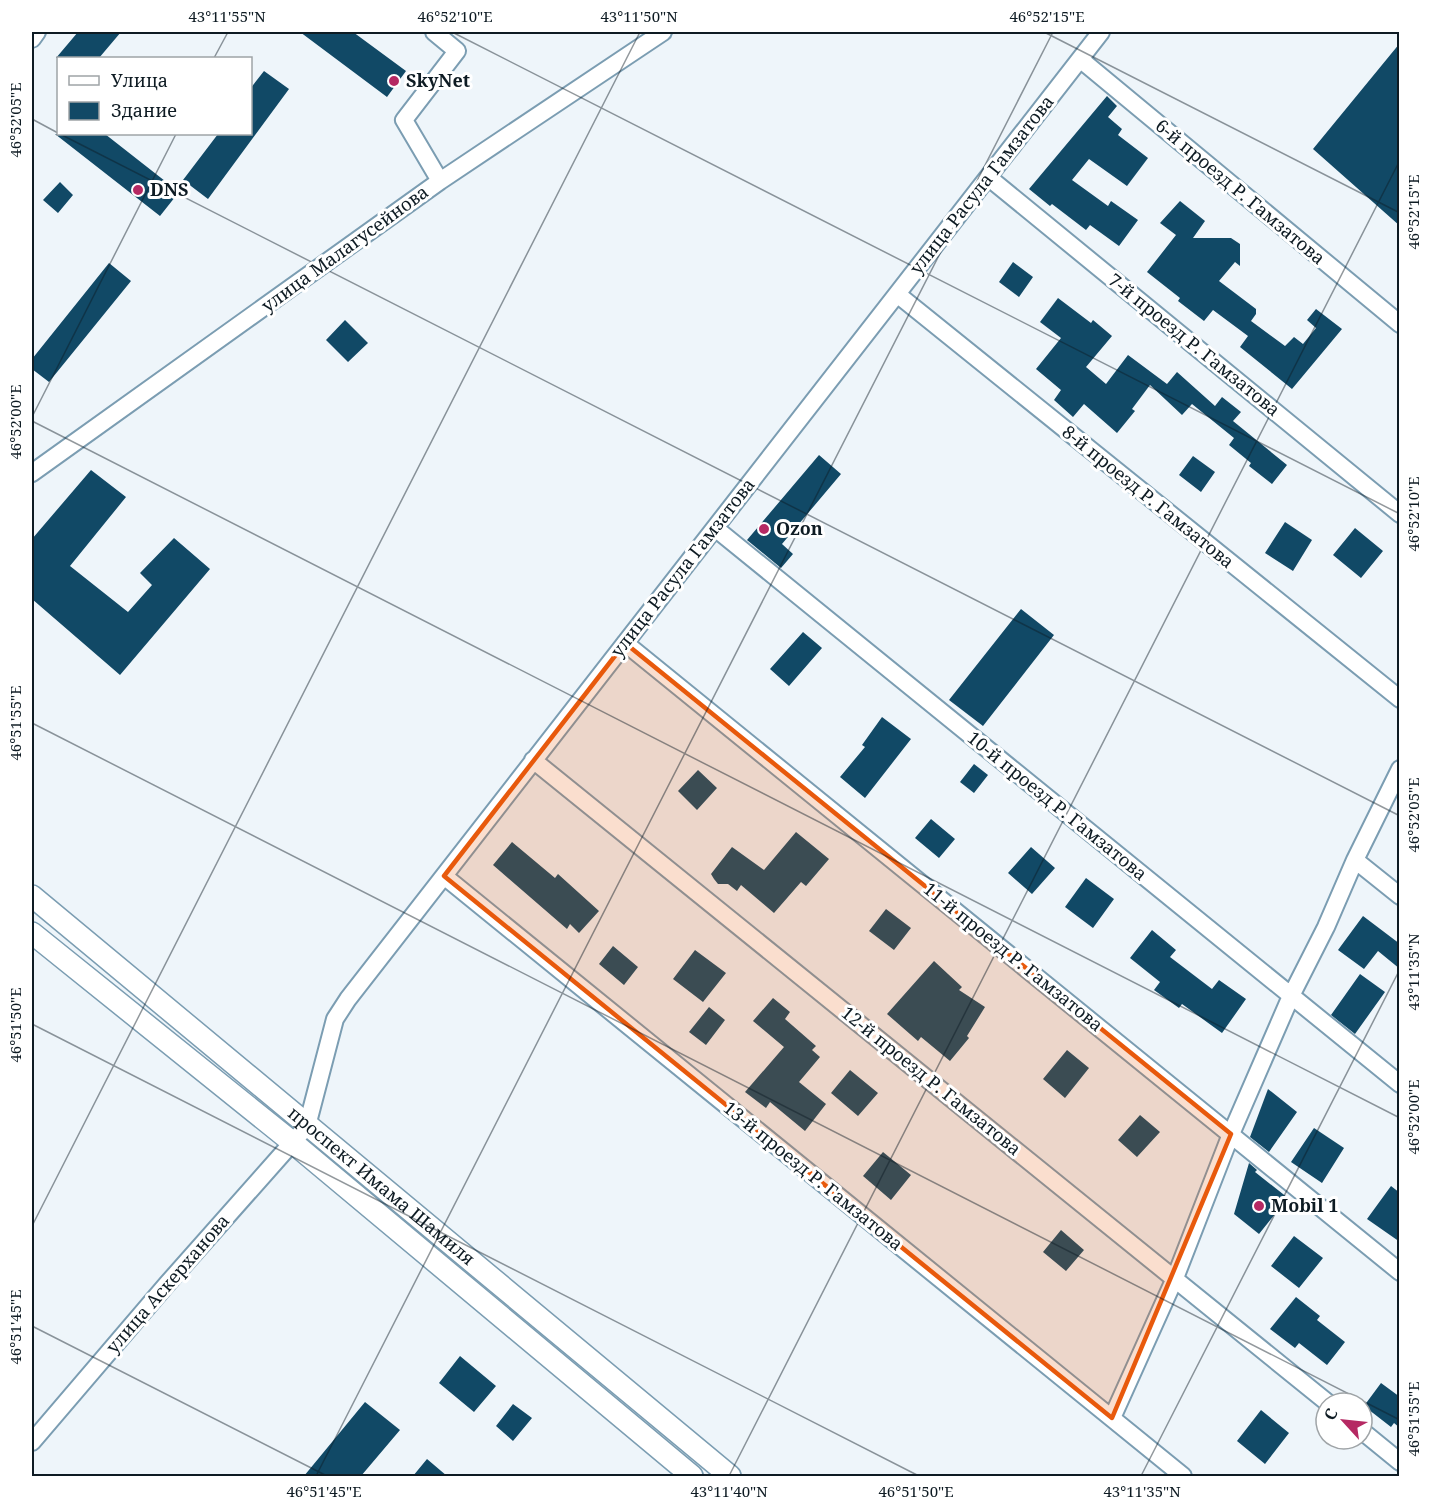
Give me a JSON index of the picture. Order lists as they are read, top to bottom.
{
  "streets": {
    "main road": ["проспект Имама Шамиля"],
    "street": [
      "улица Расула Гамзатова",
      "6-й проезд Р. Гамзатова",
      "улица Малагусейнова",
      "7-й проезд Р. Гамзатова",
      "8-й проезд Р. Гамзатова",
      "10-й проезд Р. Гамзатова",
      "11-й проезд Р. Гамзатова",
      "12-й проезд Р. Гамзатова",
      "13-й проезд Р. Гамзатова",
      "улица Аскерханова"
    ]
  },
  "crossings": [
    ["улица Расула Гамзатова", "6-й проезд Р. Гамзатова"],
    ["улица Расула Гамзатова", "7-й проезд Р. Гамзатова"],
    ["улица Расула Гамзатова", "8-й проезд Р. Гамзатова"],
    ["улица Расула Гамзатова", "10-й проезд Р. Гамзатова"],
    ["улица Расула Гамзатова", "11-й проезд Р. Гамзатова"],
    ["улица Расула Гамзатова", "12-й проезд Р. Гамзатова"],
    ["улица Расула Гамзатова", "13-й проезд Р. Гамзатова"],
    ["улица Расула Гамзатова", "проспект Имама Шамиля"],
    ["улица Расула Гамзатова", "улица Аскерханова"],
    ["проспект Имама Шамиля", "улица Аскерханова"]
  ],
  "places": [
    "SkyNet",
    "DNS",
    "Ozon",
    "Mobil 1"
  ],
  "legend": ["Улица", "Здание"],
  "north": "top left",
  "coordinates": [
    "43°11'55\"N",
    "46°52'10\"E",
    "43°11'50\"N",
    "46°52'15\"E",
    "46°52'05\"E",
    "46°52'00\"E",
    "46°51'55\"E",
    "43°11'35\"N",
    "46°51'50\"E",
    "46°51'45\"E",
    "43°11'40\"N"
  ]
}
